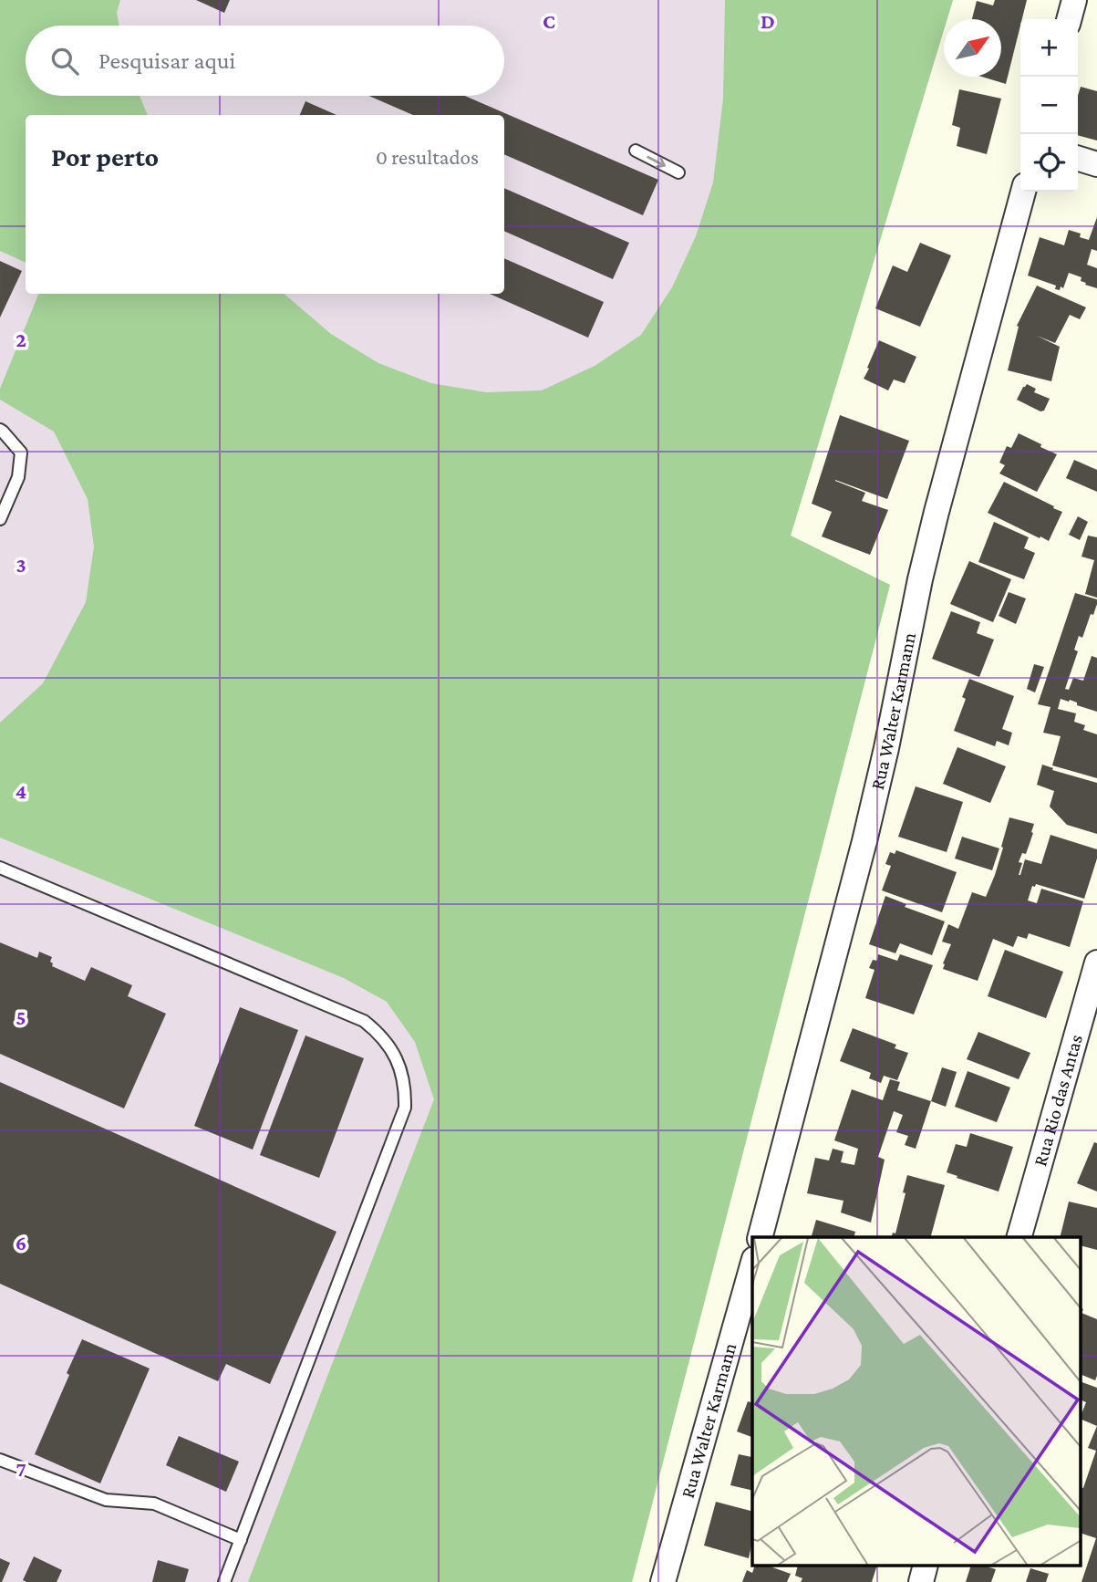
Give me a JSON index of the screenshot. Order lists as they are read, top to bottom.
{
  "streets": {
    "street": ["Rua Walter Karmann", "Rua Rio das Antas"]
  },
  "north": "top right",
  "page": {
    "map_buttons": ["+", "−"],
    "search": "Pesquisar aqui",
    "heading": ["Por perto", "0 resultados"]
  },
  "grid": {
    "columns": ["C", "D"],
    "rows": [
      "2",
      "3",
      "4",
      "5",
      "6",
      "7"
    ]
  }
}
